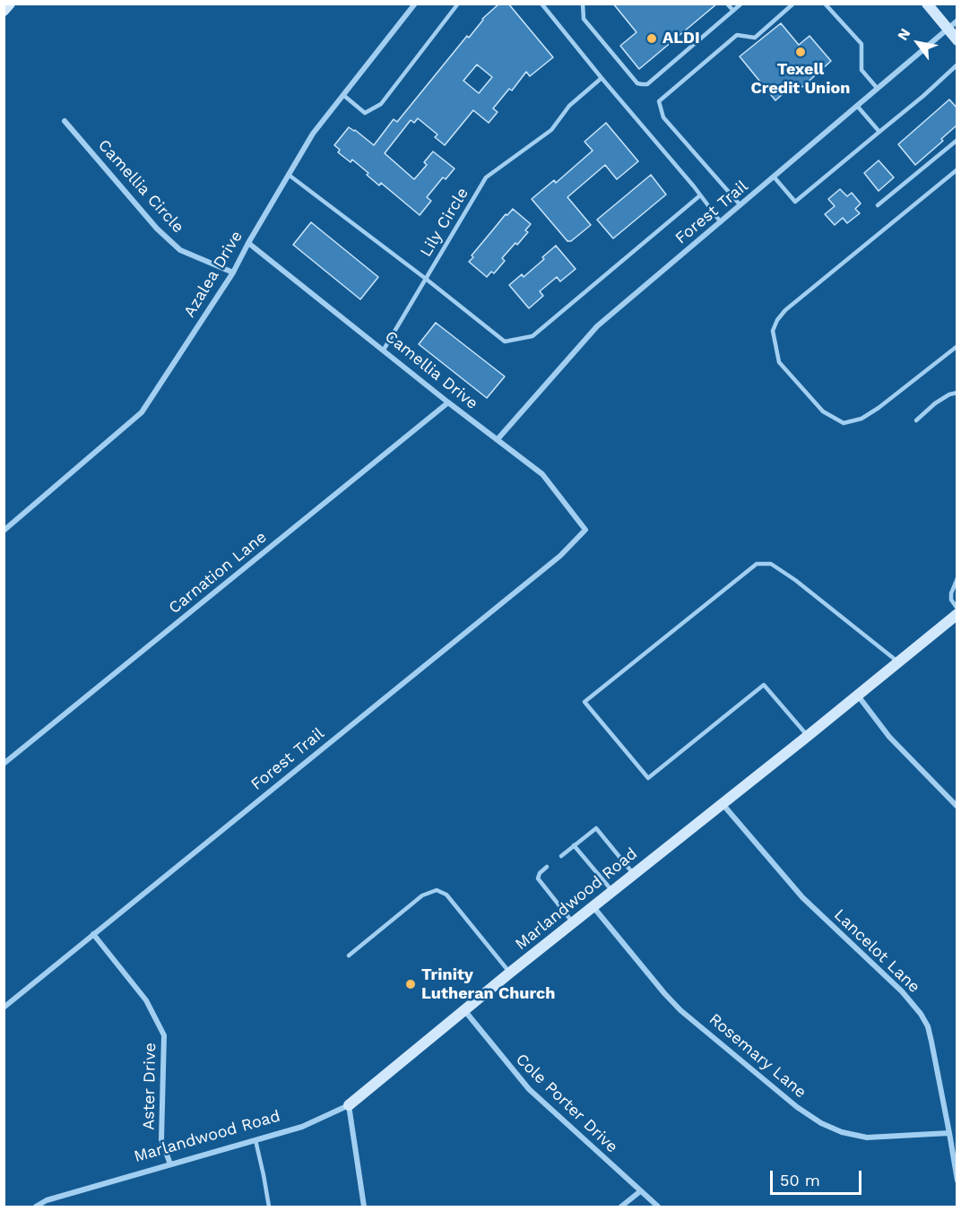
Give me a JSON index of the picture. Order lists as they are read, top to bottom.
{
  "streets": {
    "street": [
      "Camellia Circle",
      "Forest Trail",
      "Azalea Drive",
      "Camellia Drive",
      "Carnation Lane",
      "Marlandwood Road",
      "Lancelot Lane",
      "Rosemary Lane",
      "Aster Drive",
      "Cole Porter Drive"
    ],
    "lane": ["Lily Circle"]
  },
  "crossings": [
    ["Camellia Circle", "Azalea Drive"],
    ["Forest Trail", "Camellia Drive"],
    ["Forest Trail", "Aster Drive"],
    ["Lily Circle", "Camellia Drive"],
    ["Azalea Drive", "Camellia Drive"],
    ["Camellia Drive", "Carnation Lane"],
    ["Marlandwood Road", "Lancelot Lane"],
    ["Marlandwood Road", "Rosemary Lane"],
    ["Marlandwood Road", "Aster Drive"],
    ["Marlandwood Road", "Cole Porter Drive"],
    ["Lancelot Lane", "Rosemary Lane"]
  ],
  "places": ["ALDI", "Texell Credit Union", "Trinity Lutheran Church"],
  "scale_bar": "50 m",
  "north": "top left"
}
